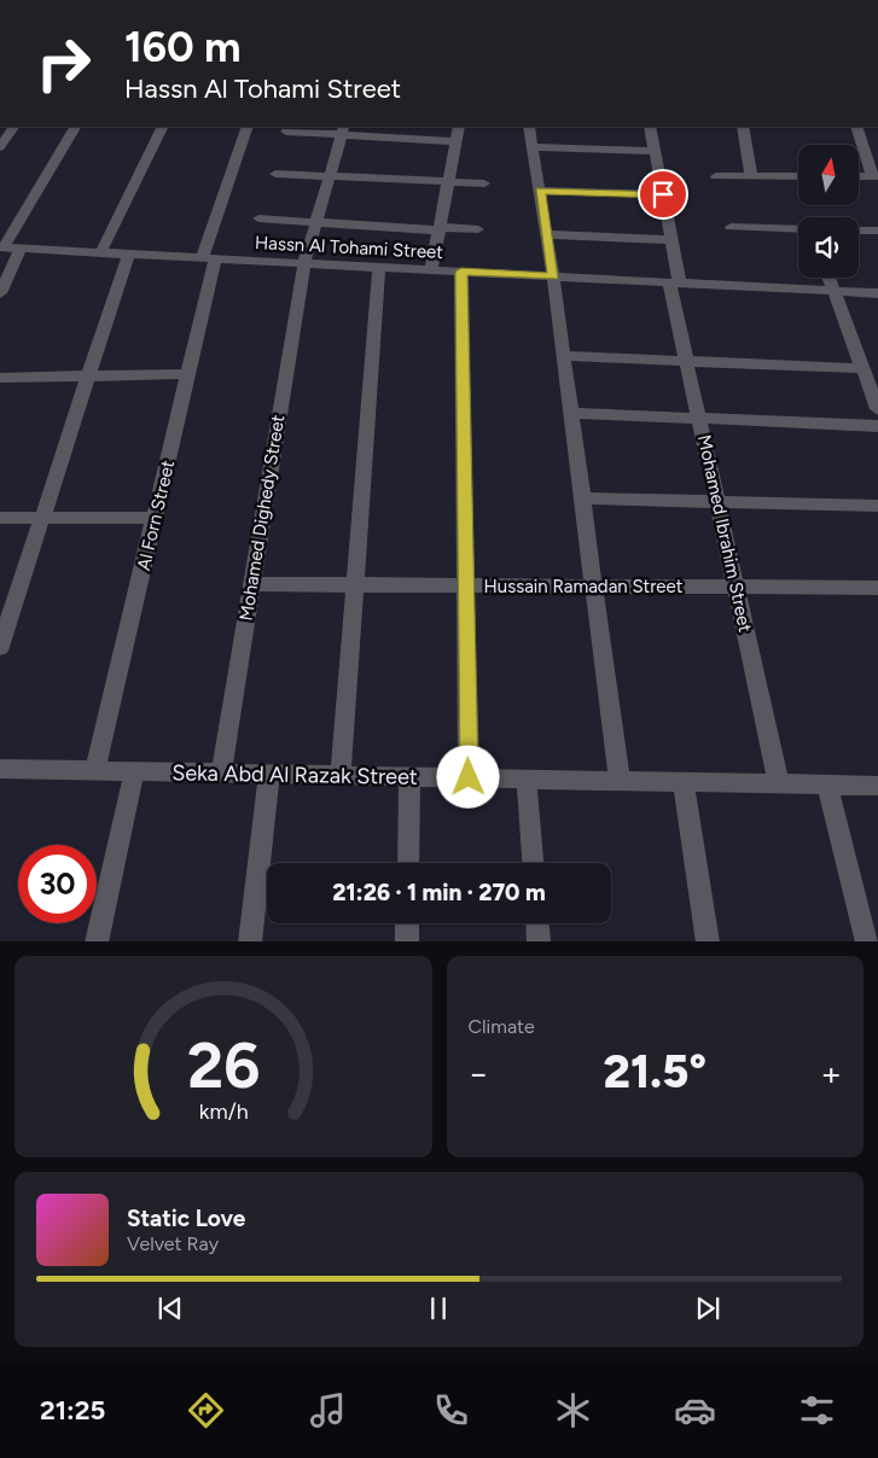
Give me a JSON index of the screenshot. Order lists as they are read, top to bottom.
{
  "streets": {
    "street": [
      "Hassn Al Tohami Street",
      "Al Forn Street",
      "Mohamed Dighedy Street",
      "Mohamed Ibrahim Street",
      "Hussain Ramadan Street",
      "Seka Abd Al Razak Street"
    ]
  },
  "crossings": [
    ["Hassn Al Tohami Street", "Al Forn Street"],
    ["Hassn Al Tohami Street", "Mohamed Dighedy Street"],
    ["Hassn Al Tohami Street", "Mohamed Ibrahim Street"],
    ["Al Forn Street", "Seka Abd Al Razak Street"],
    ["Mohamed Dighedy Street", "Hussain Ramadan Street"],
    ["Mohamed Dighedy Street", "Seka Abd Al Razak Street"],
    ["Mohamed Ibrahim Street", "Hussain Ramadan Street"],
    ["Mohamed Ibrahim Street", "Seka Abd Al Razak Street"]
  ],
  "north": "top",
  "page": {
    "turn": ["160 m", "Hassn Al Tohami Street"],
    "limit": "30",
    "trip": "21:26 · 1 min · 270 m",
    "tile": "Climate",
    "heat": ["−", "21.5°", "+"],
    "song": ["Static Love", "Velvet Ray"],
    "tabs": "21:25",
    "gauge": ["26", "km/h"]
  }
}
